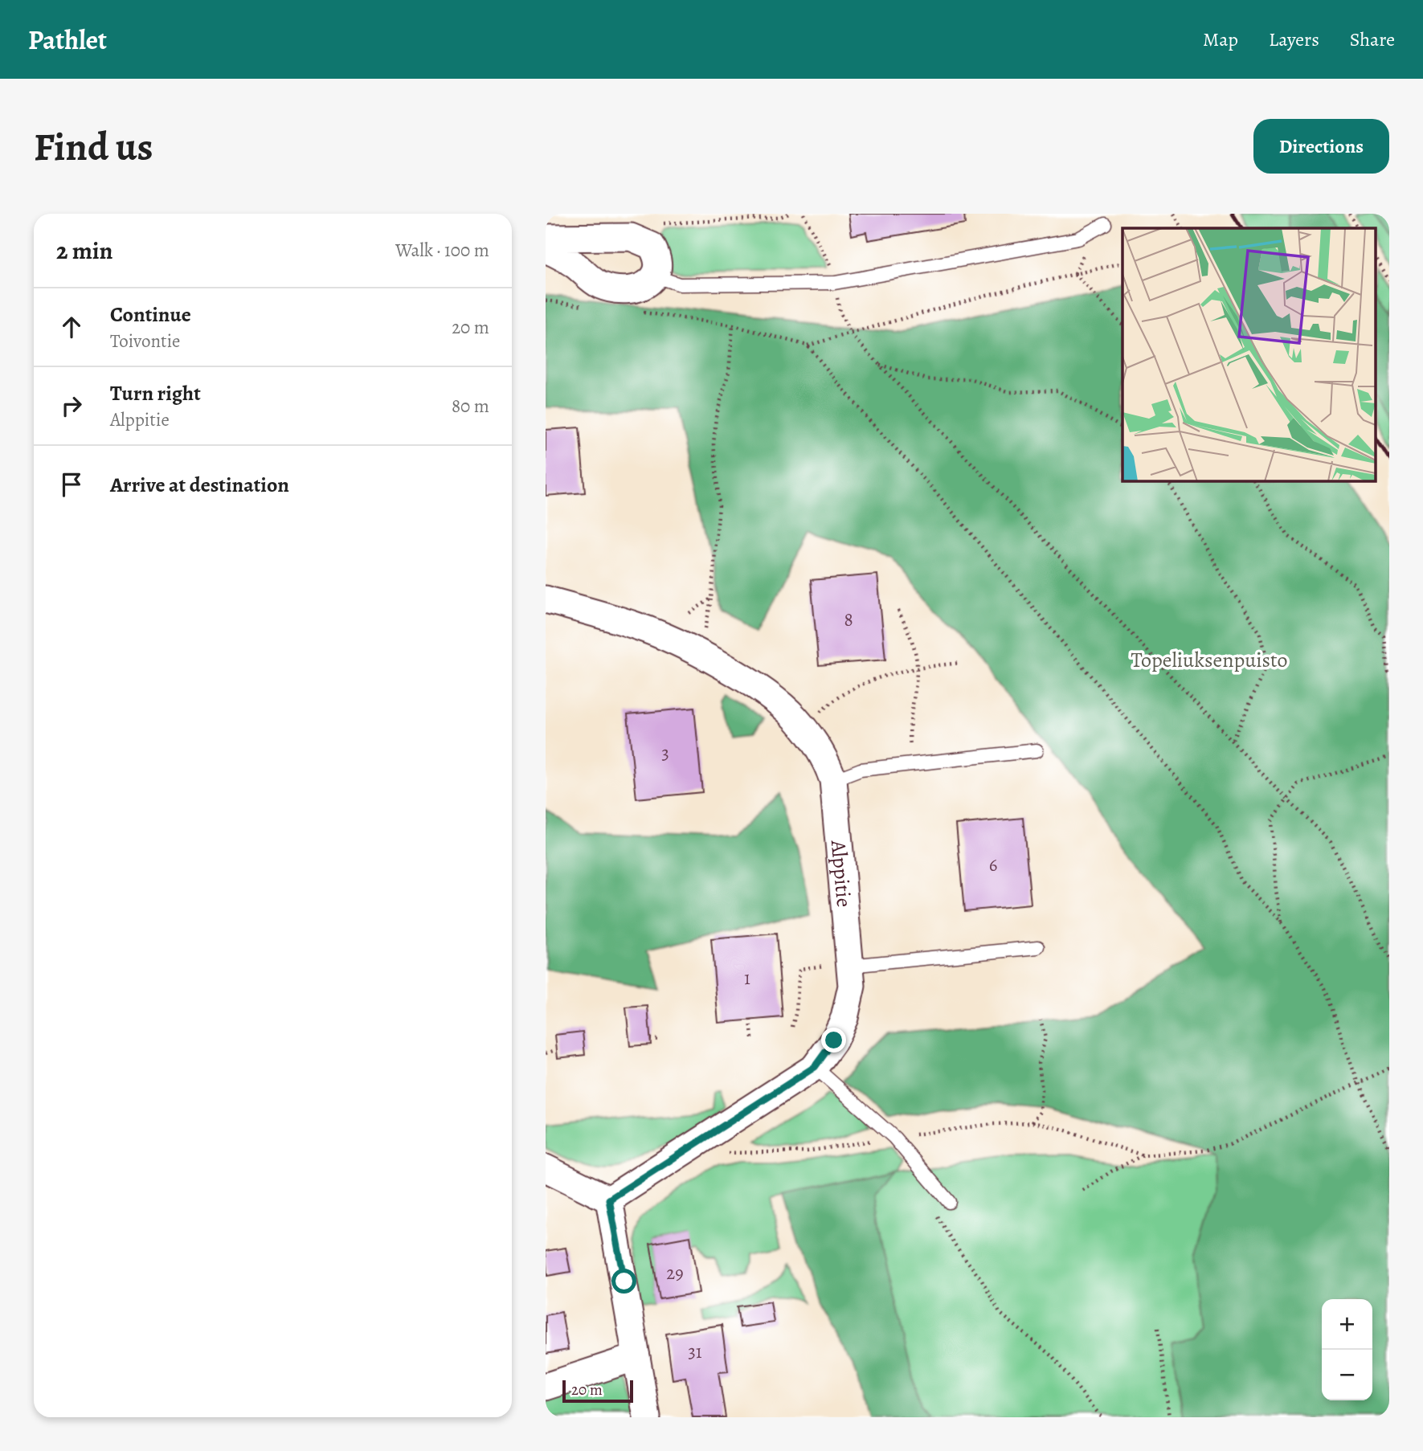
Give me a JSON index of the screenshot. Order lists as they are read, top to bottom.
{
  "streets": {
    "street": ["Alppitie"]
  },
  "parks": ["Topeliuksenpuisto"],
  "house_numbers": [
    "8",
    "3",
    "6",
    "1",
    "29",
    "31"
  ],
  "scale_bar": "20 m",
  "page": {
    "header": "Pathlet",
    "nav": ["Map", "Layers", "Share"],
    "buttons": "Directions",
    "title": "Find us",
    "heading": ["2 min", "Walk · 100 m"],
    "list": [
      ["Continue", "Toivontie", "20 m"],
      ["Turn right", "Alppitie", "80 m"],
      "Arrive at destination"
    ],
    "map_buttons": ["+", "−"],
    "scale": "20 m"
  }
}
